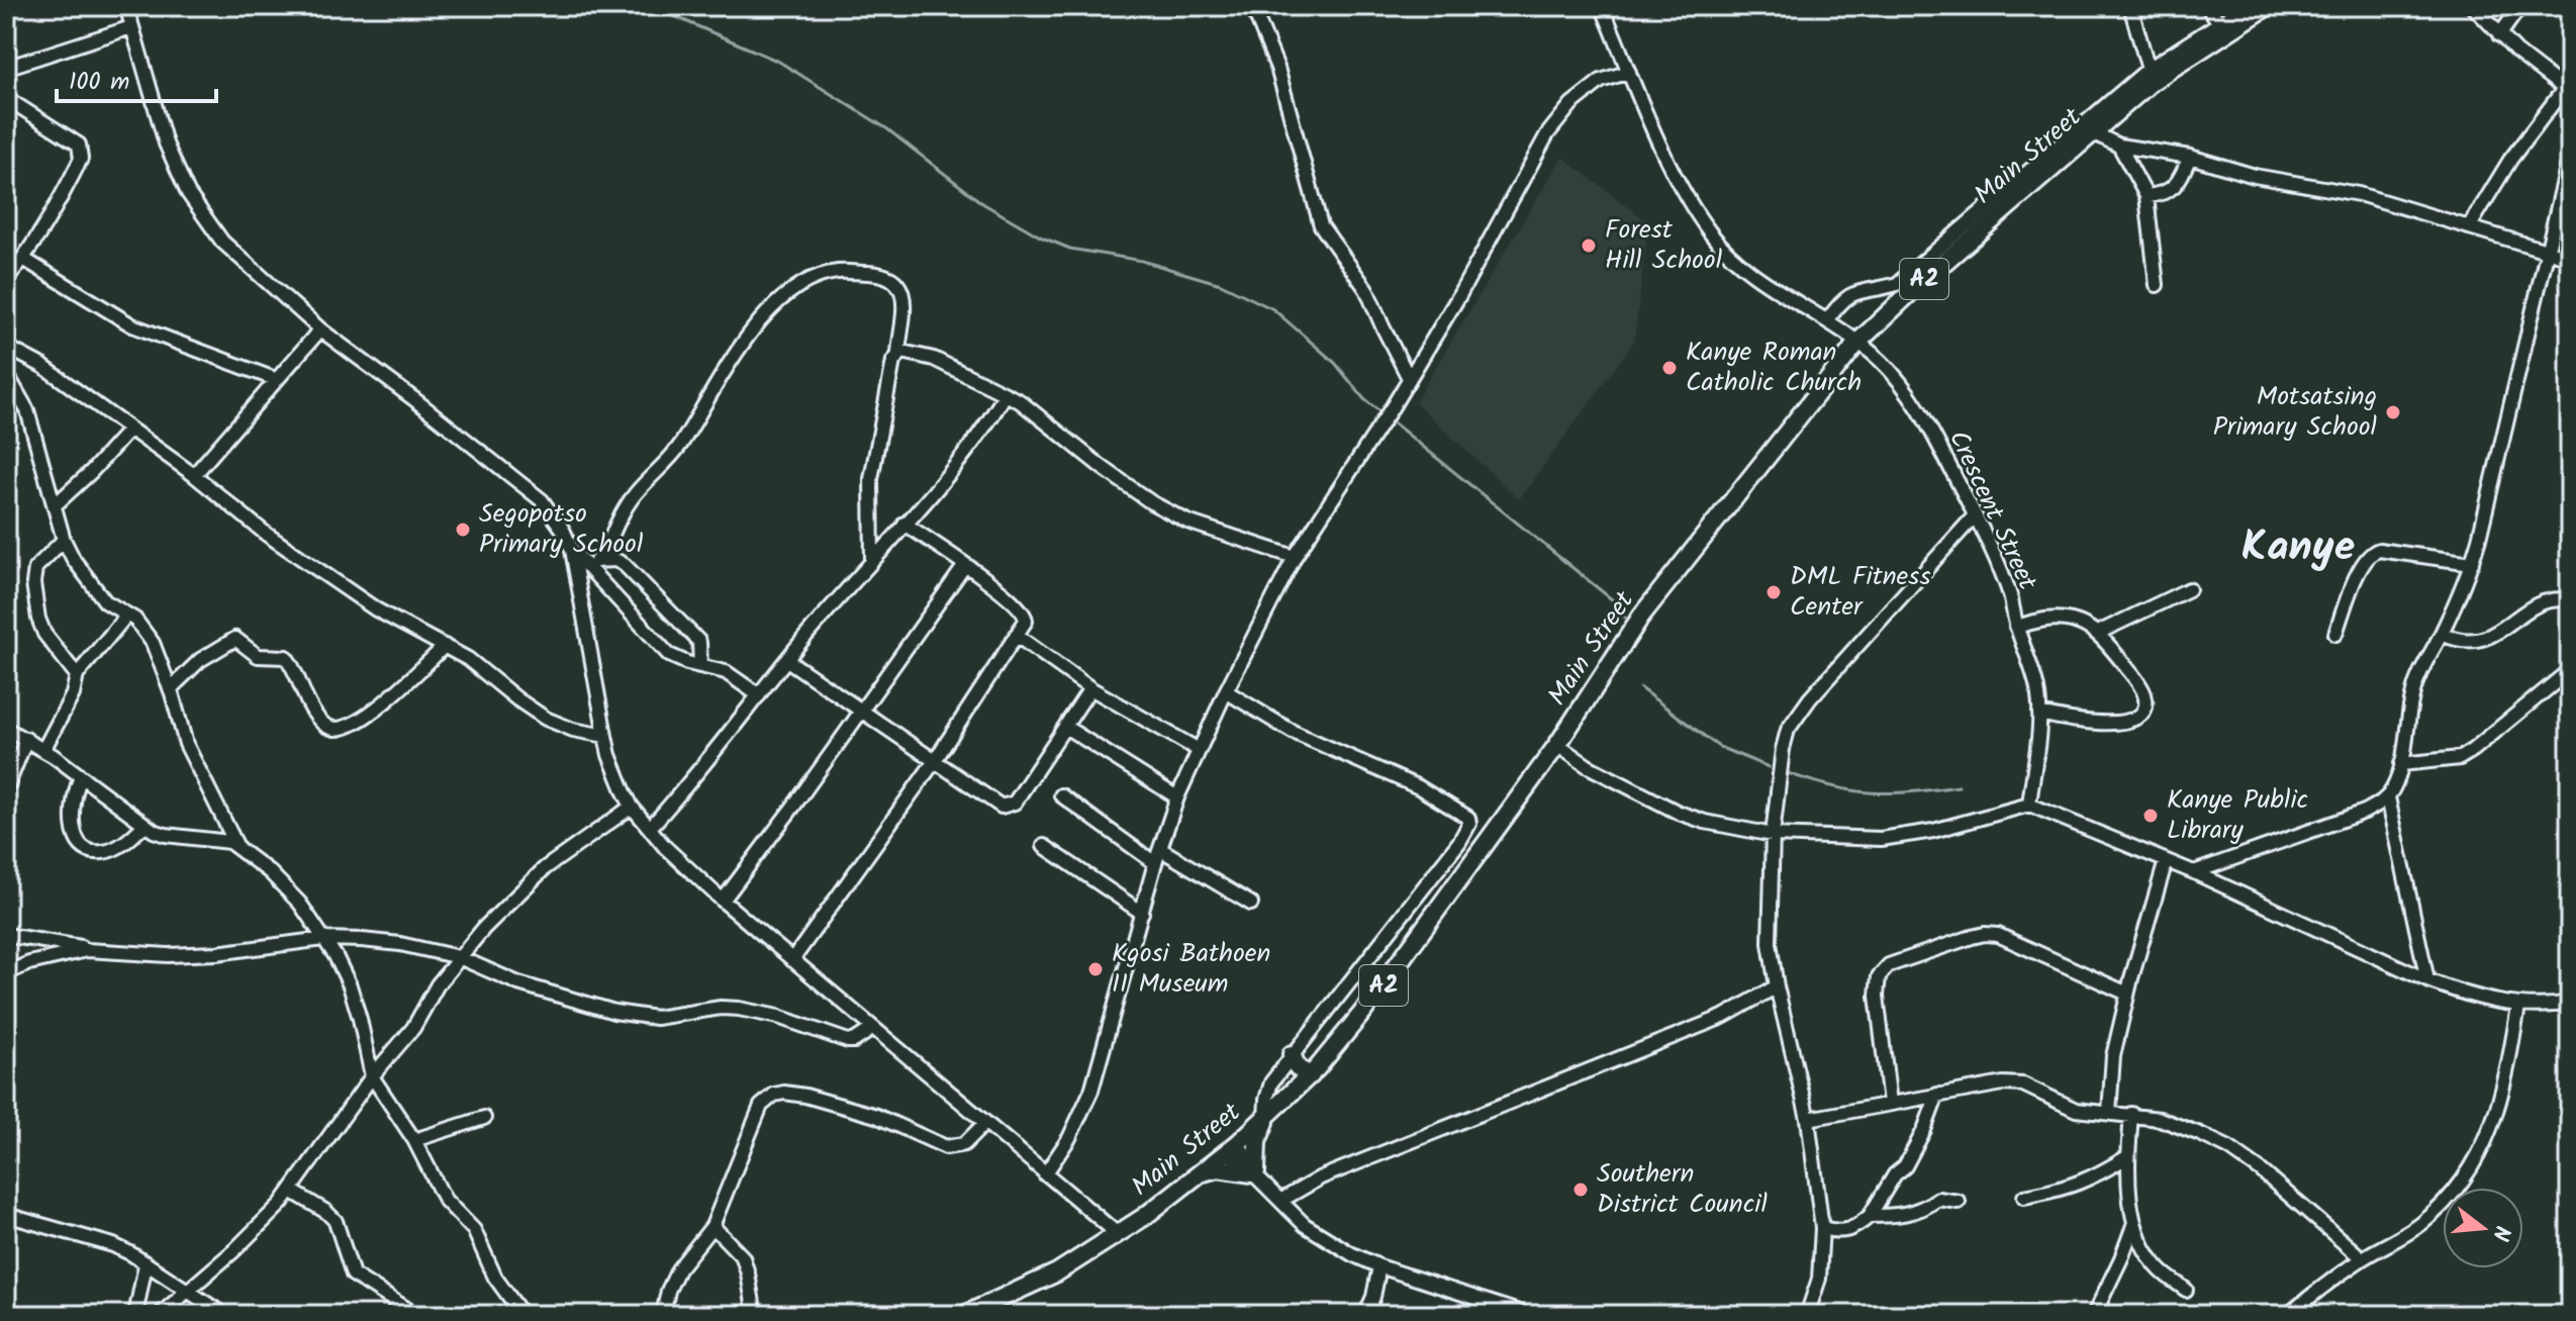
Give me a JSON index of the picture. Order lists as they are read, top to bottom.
{
  "streets": {
    "highway": ["Main Street", "A2"],
    "street": ["Crescent Street"]
  },
  "crossings": [
    ["Main Street", "Crescent Street"]
  ],
  "districts": ["Kanye"],
  "places": [
    "Forest Hill School",
    "Kanye Roman Catholic Church",
    "Motsatsing Primary School",
    "Segopotso Primary School",
    "DML Fitness Center",
    "Kanye Public Library",
    "Kgosi Bathoen II Museum",
    "Southern District Council"
  ],
  "scale_bar": "100 m",
  "north": "right"
}
